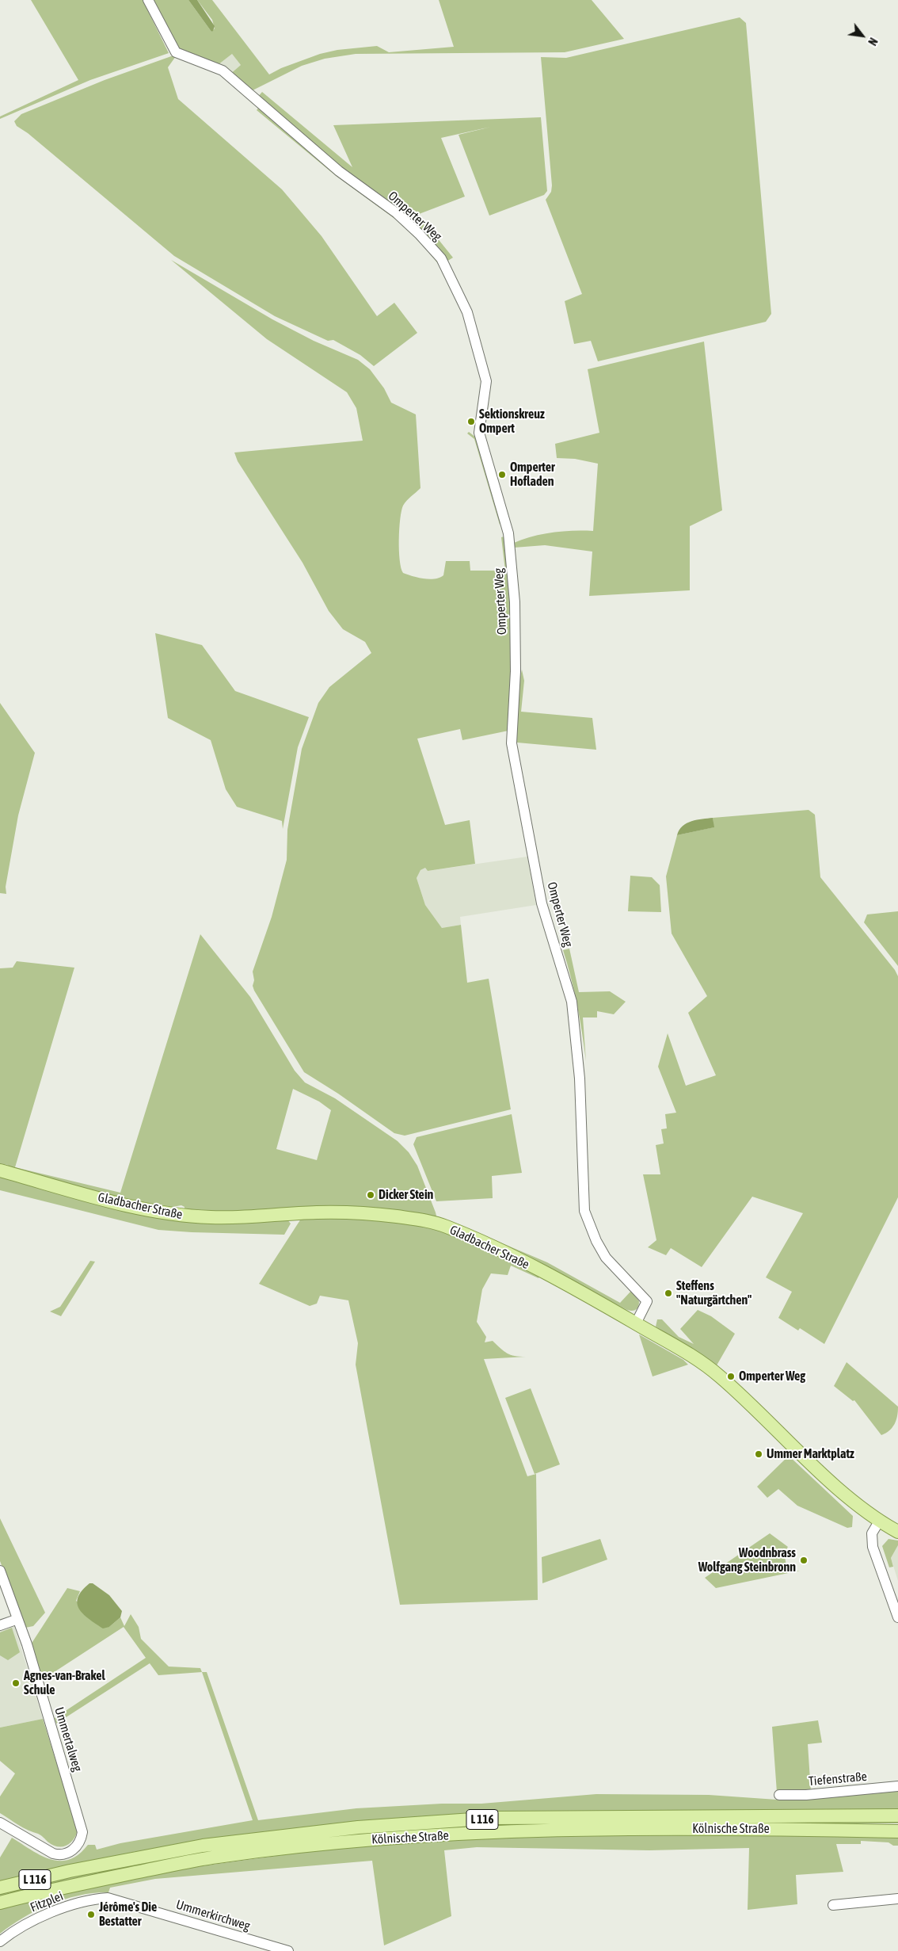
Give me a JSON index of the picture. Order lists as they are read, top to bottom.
{
  "streets": {
    "main road": ["Gladbacher Straße", "L 116", "Kölnische Straße"],
    "street": [
      "Omperter Weg",
      "Ummertalweg",
      "Tiefenstraße",
      "Fitzplei",
      "Ummerkirchweg"
    ]
  },
  "crossings": [
    ["Omperter Weg", "Gladbacher Straße"],
    ["Fitzplei", "Ummerkirchweg"]
  ],
  "places": [
    "Sektionskreuz Ompert",
    "Omperter Hofladen",
    "Dicker Stein",
    "Steffens \"Naturgärtchen\"",
    "Omperter Weg",
    "Ummer Marktplatz",
    "Woodnbrass Wolfgang Steinbronn",
    "Agnes-van-Brakel Schule",
    "Jérôme's Die Bestatter"
  ],
  "north": "bottom right"
}
